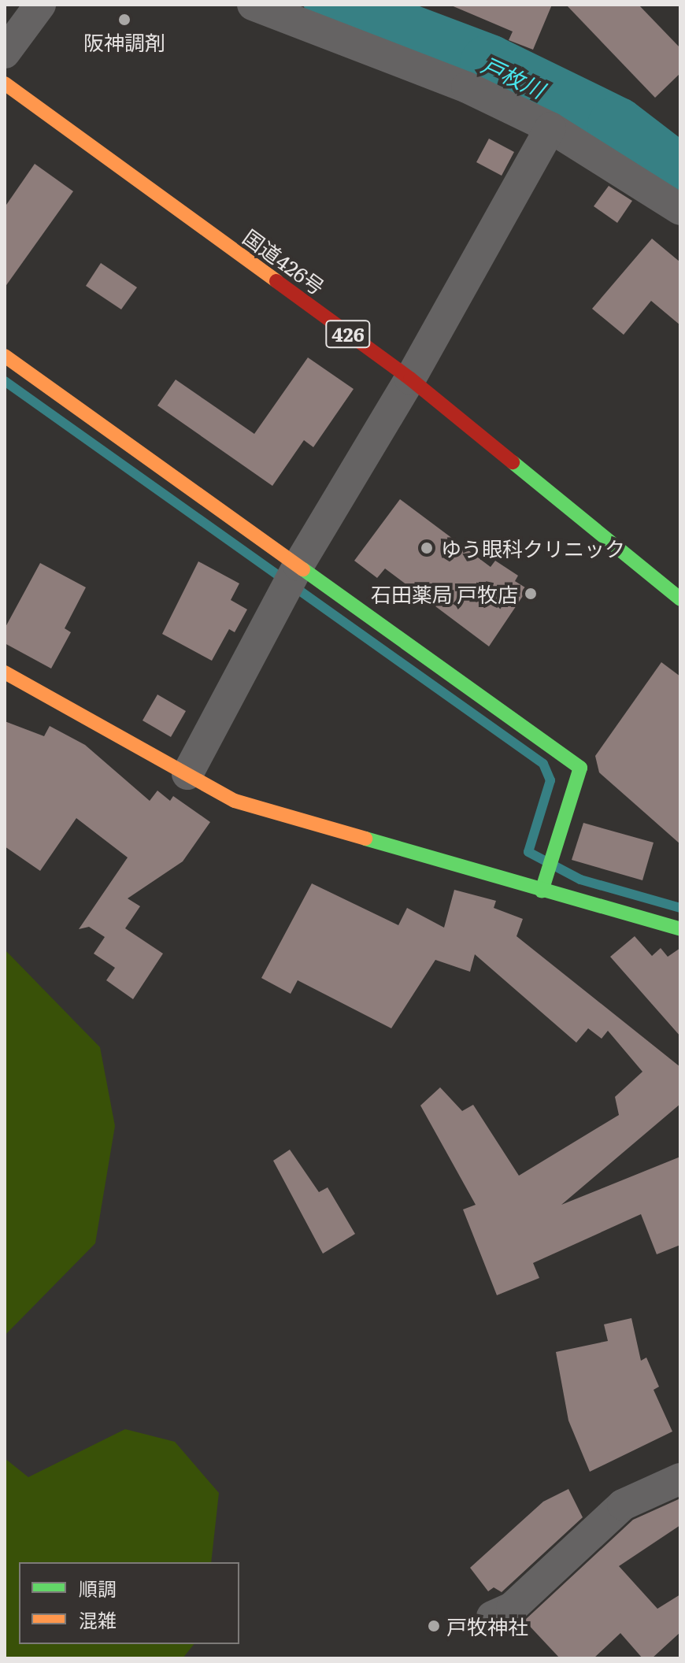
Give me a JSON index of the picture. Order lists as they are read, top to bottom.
{
  "streets": {
    "main road": ["国道426号", "426"]
  },
  "water": ["戸枚川"],
  "places": [
    "阪神調剤",
    "ゆう眼科クリニック",
    "石田薬局 戸牧店",
    "戸牧神社"
  ],
  "legend": ["順調", "混雑"]
}
